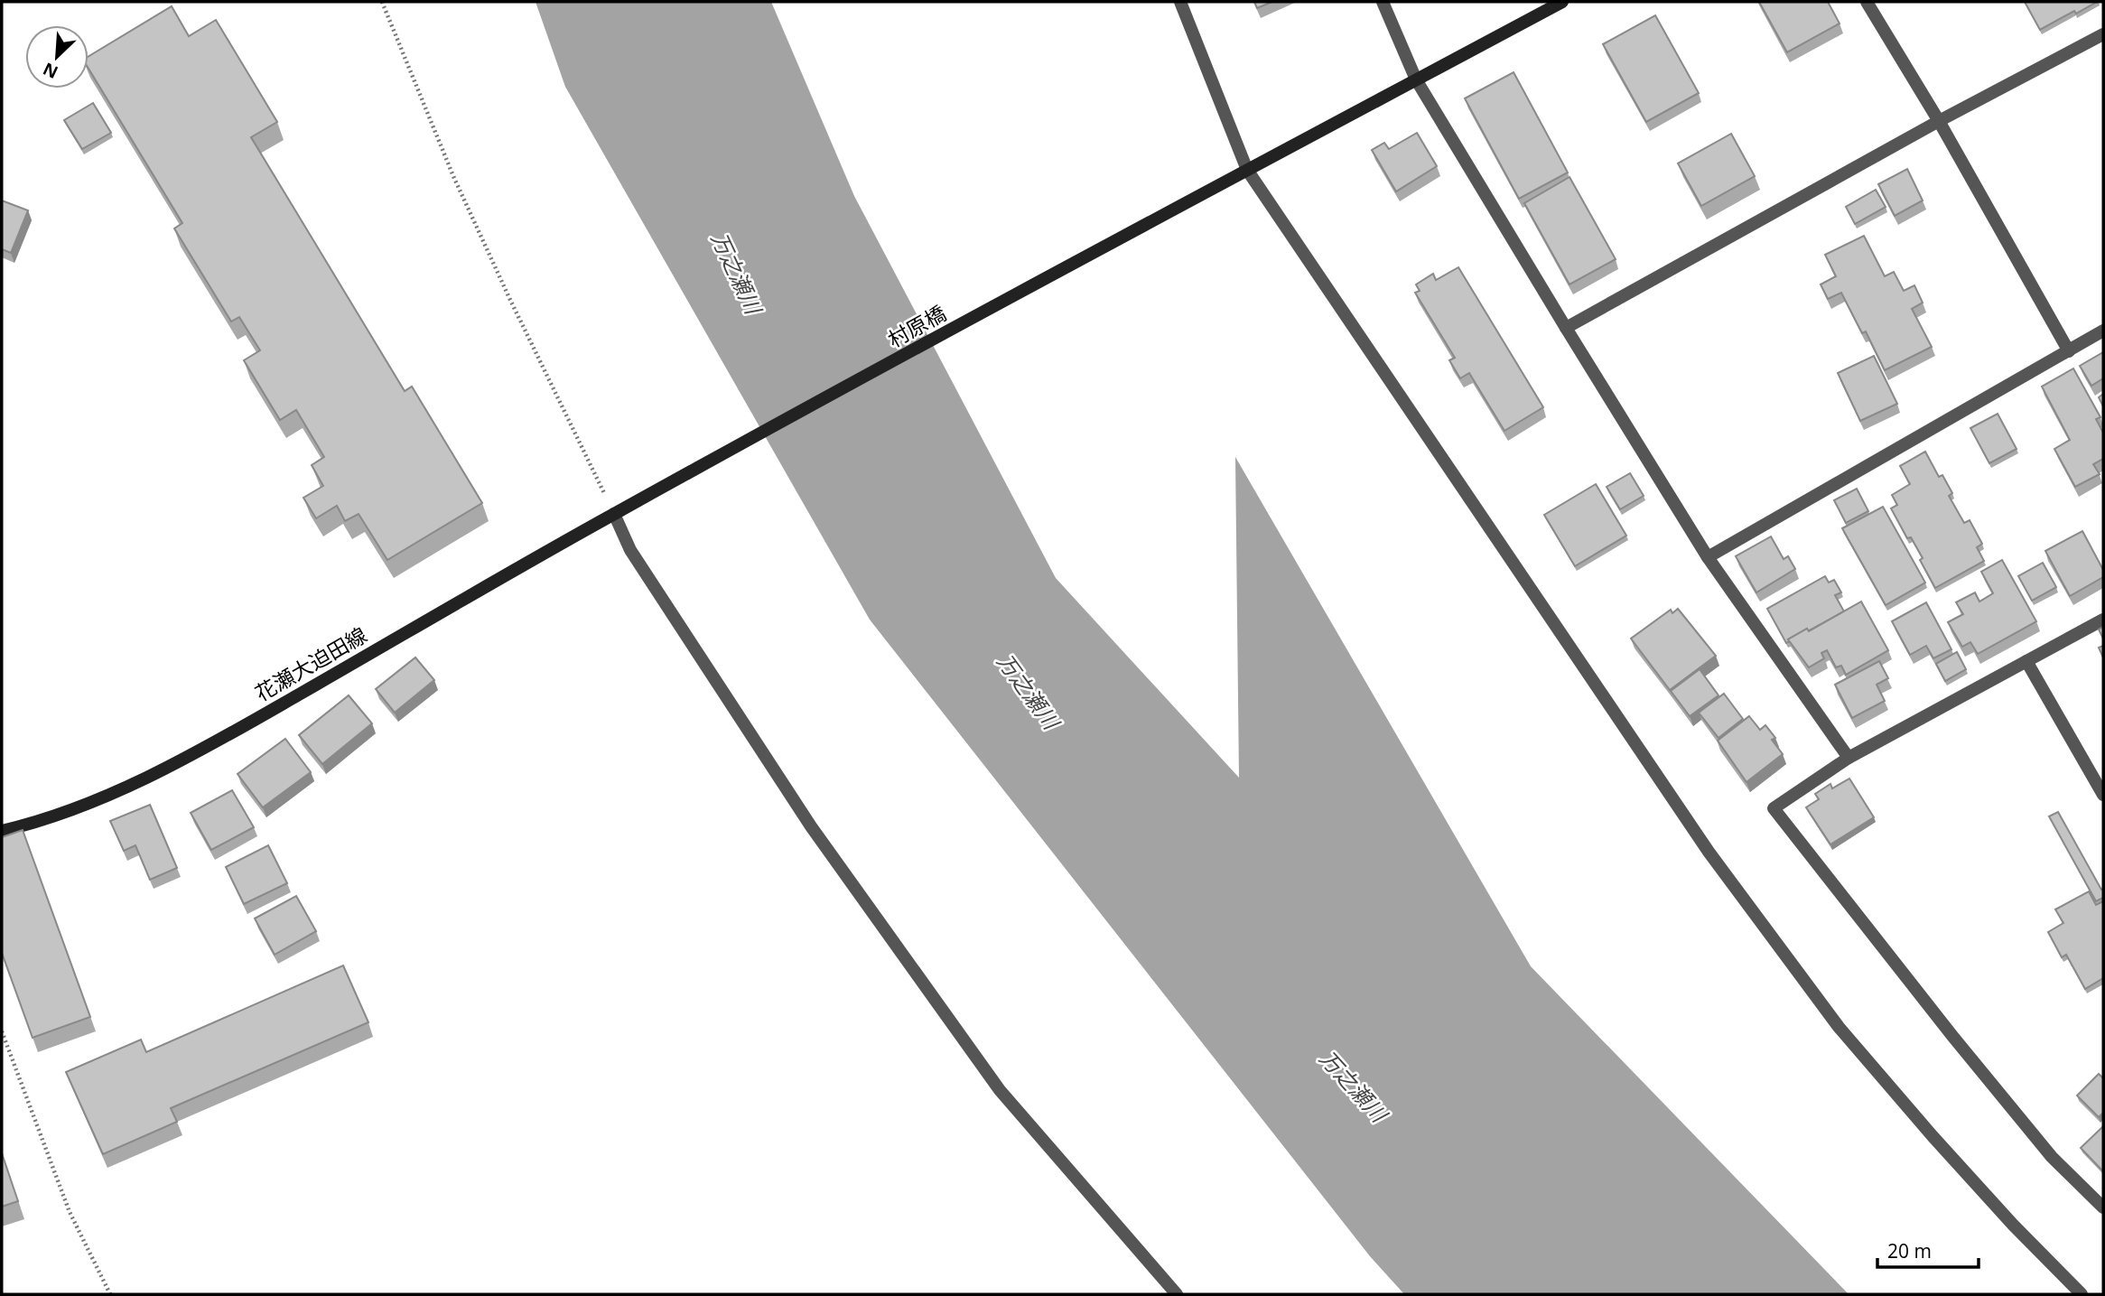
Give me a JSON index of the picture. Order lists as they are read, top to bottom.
{
  "streets": {
    "street": ["村原橋", "花瀬大迫田線"]
  },
  "crossings": [
    ["村原橋", "花瀬大迫田線"]
  ],
  "water": ["万之瀬川"],
  "scale_bar": "20 m",
  "north": "bottom left"
}
